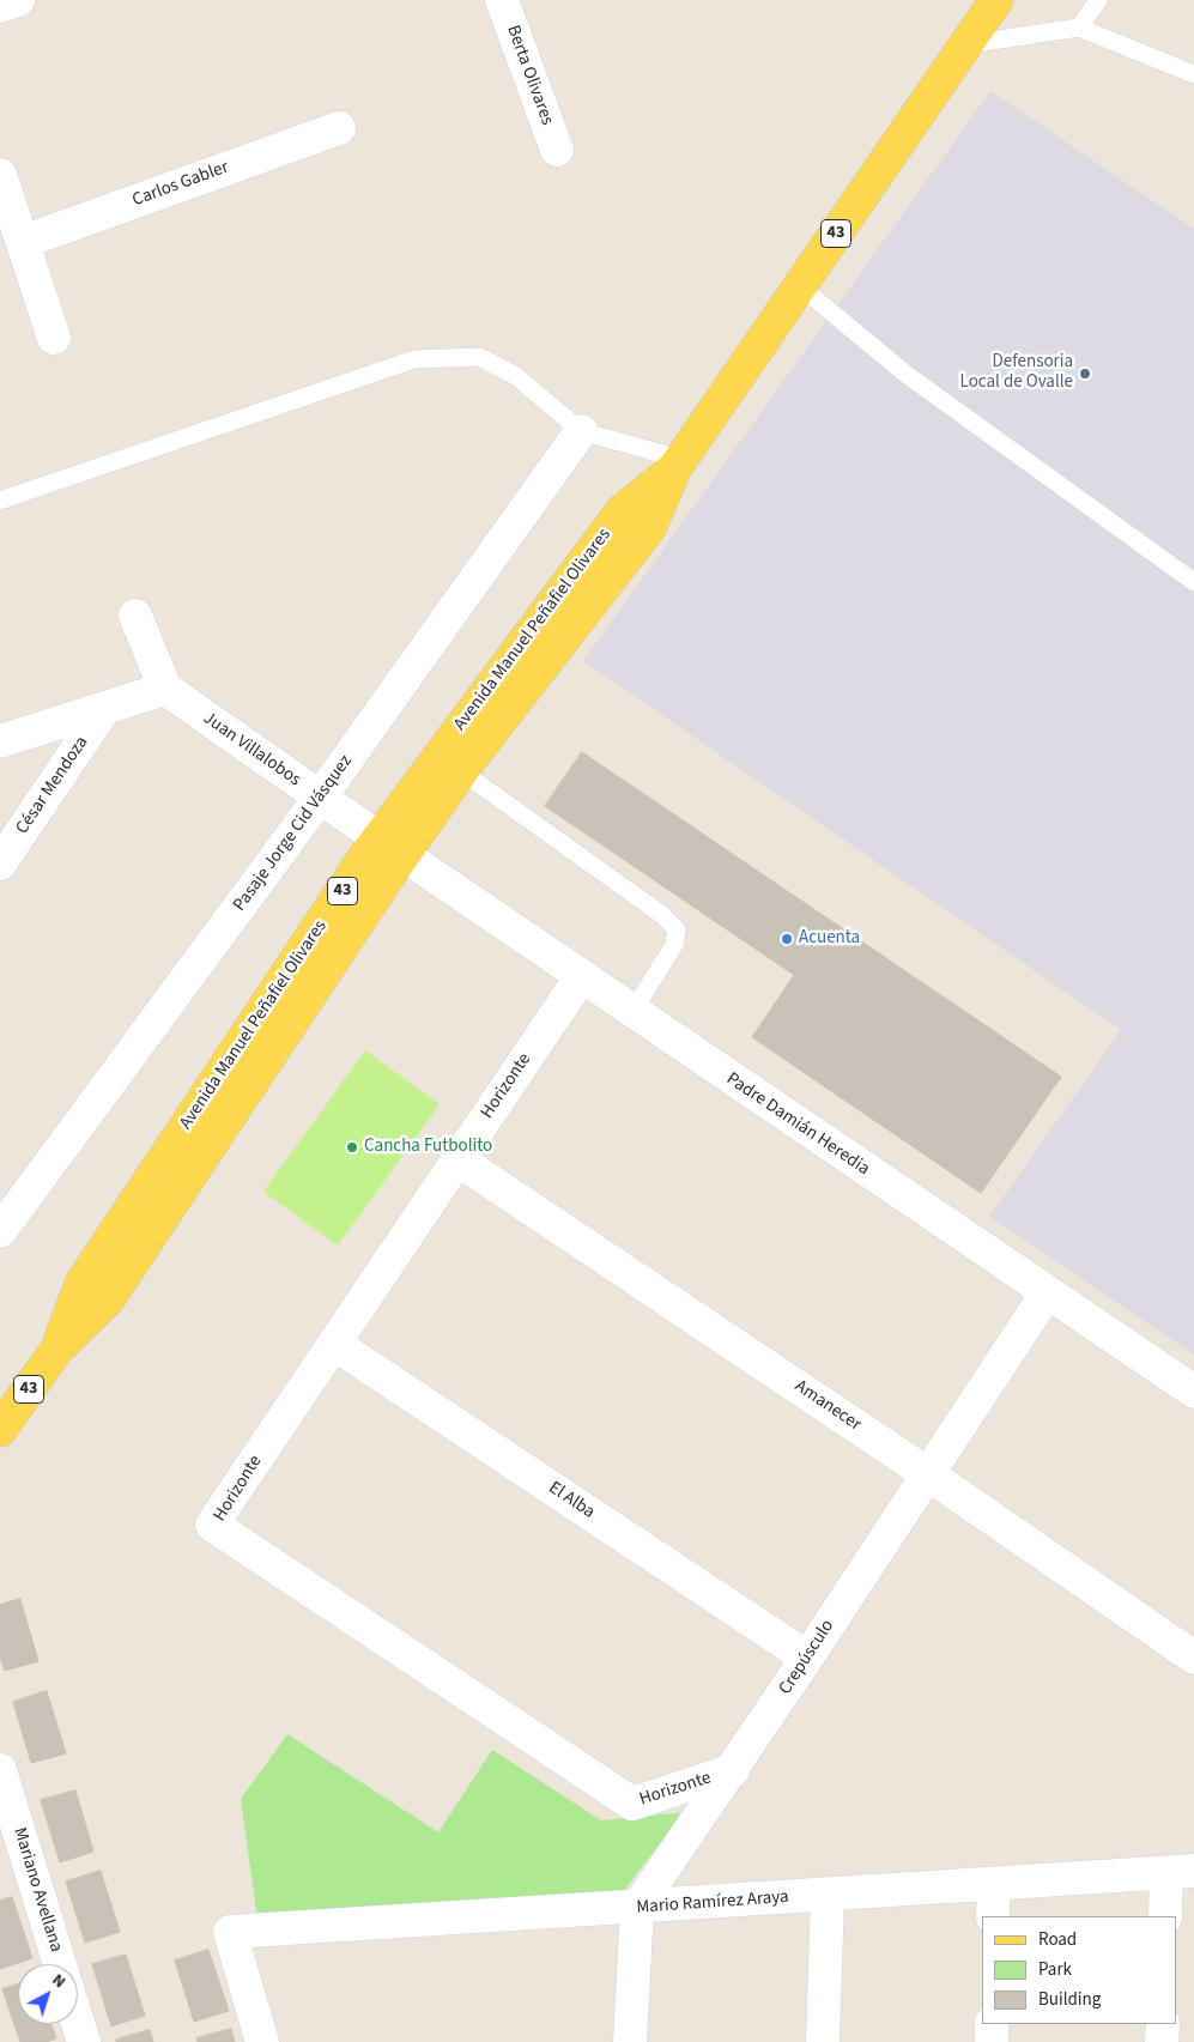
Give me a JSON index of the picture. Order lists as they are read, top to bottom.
{
  "streets": {
    "main road": ["43", "Avenida Manuel Peñafiel Olivares"],
    "street": [
      "Berta Olivares",
      "Carlos Gabler",
      "Juan Villalobos",
      "César Mendoza",
      "Pasaje Jorge Cid Vásquez",
      "Horizonte",
      "Padre Damián Heredia",
      "Amanecer",
      "El Alba",
      "Crepúsculo",
      "Mariano Avellana",
      "Mario Ramírez Araya"
    ]
  },
  "crossings": [
    ["Avenida Manuel Peñafiel Olivares", "Juan Villalobos"],
    ["Avenida Manuel Peñafiel Olivares", "Padre Damián Heredia"],
    ["Juan Villalobos", "Pasaje Jorge Cid Vásquez"],
    ["Juan Villalobos", "Padre Damián Heredia"],
    ["Horizonte", "Padre Damián Heredia"],
    ["Horizonte", "Amanecer"],
    ["Horizonte", "El Alba"],
    ["Horizonte", "Crepúsculo"],
    ["Padre Damián Heredia", "Crepúsculo"],
    ["Amanecer", "Crepúsculo"],
    ["El Alba", "Crepúsculo"],
    ["Crepúsculo", "Mario Ramírez Araya"]
  ],
  "places": ["Defensoria Local de Ovalle", "Acuenta", "Cancha Futbolito"],
  "legend": ["Road", "Park", "Building"],
  "north": "top right"
}
